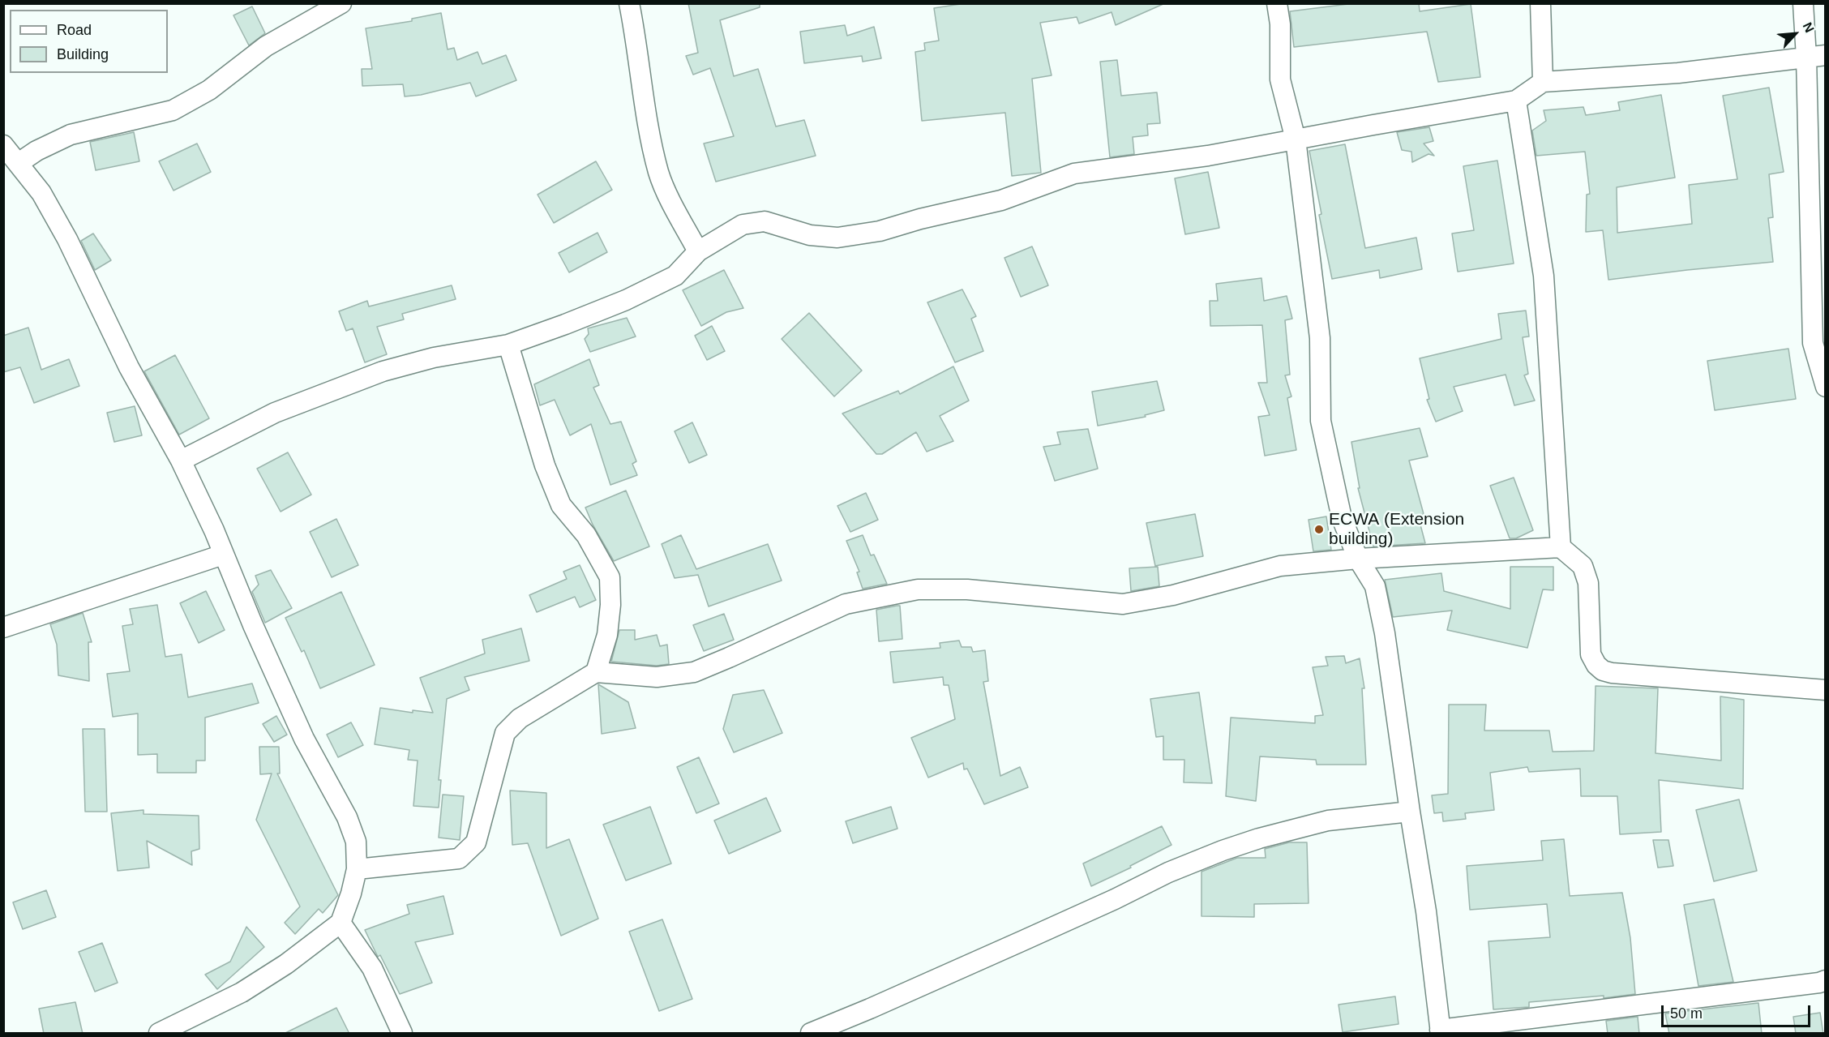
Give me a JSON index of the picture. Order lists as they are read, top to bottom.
{
  "places": ["ECWA (Extension building)"],
  "legend": ["Road", "Building"],
  "scale_bar": "50 m",
  "north": "top right"
}
